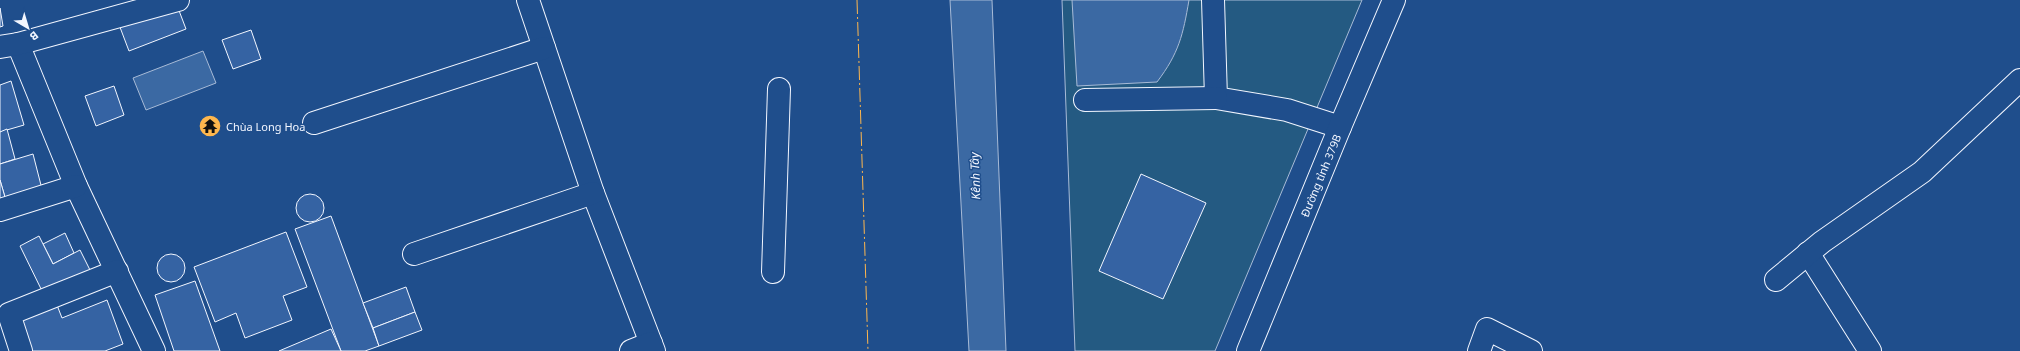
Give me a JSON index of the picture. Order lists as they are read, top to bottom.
{
  "streets": {
    "street": ["Đường tỉnh 379B"]
  },
  "water": ["Kênh Tây"],
  "places": {
    "temple": ["Chùa Long Hoa"]
  },
  "north": "bottom right"
}
